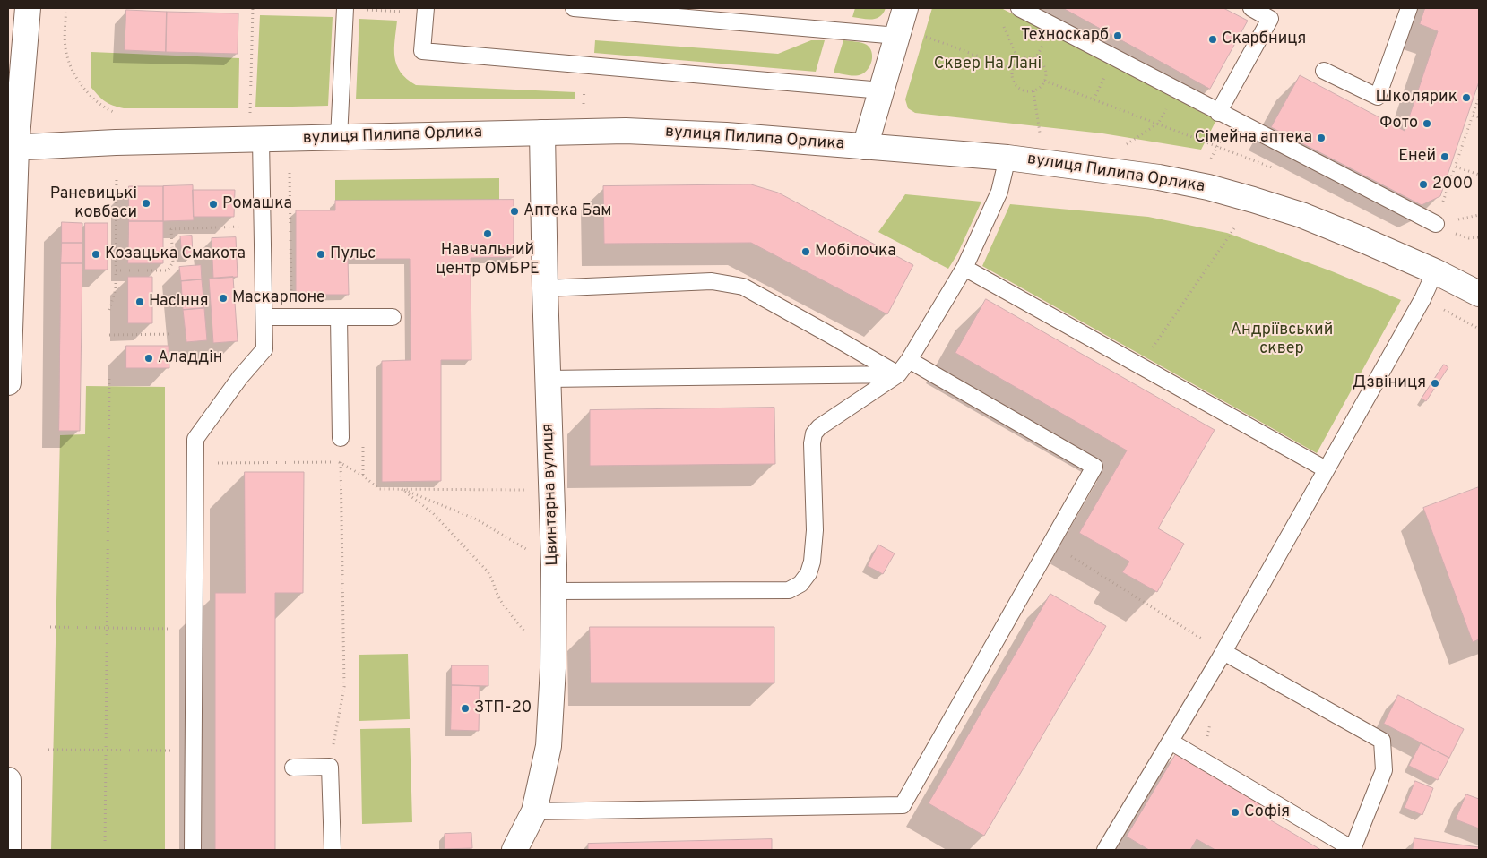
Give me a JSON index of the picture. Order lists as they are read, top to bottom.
{
  "streets": {
    "main road": ["вулиця Пилипа Орлика", "Цвинтарна вулиця"]
  },
  "crossings": [
    ["вулиця Пилипа Орлика", "Цвинтарна вулиця"]
  ],
  "parks": ["Сквер На Лані", "Андріївський сквер"],
  "places": [
    "Техноскарб",
    "Скарбниця",
    "Школярик",
    "Фото",
    "Сімейна аптека",
    "Еней",
    "2000",
    "Раневицькі ковбаси",
    "Ромашка",
    "Аптека Бам",
    "Навчальний центр ОМБРЕ",
    "Мобілочка",
    "Козацька Смакота",
    "Пульс",
    "Маскарпоне",
    "Насіння",
    "Аладдін",
    "Дзвіниця",
    "ЗТП-20",
    "Софія"
  ]
}
